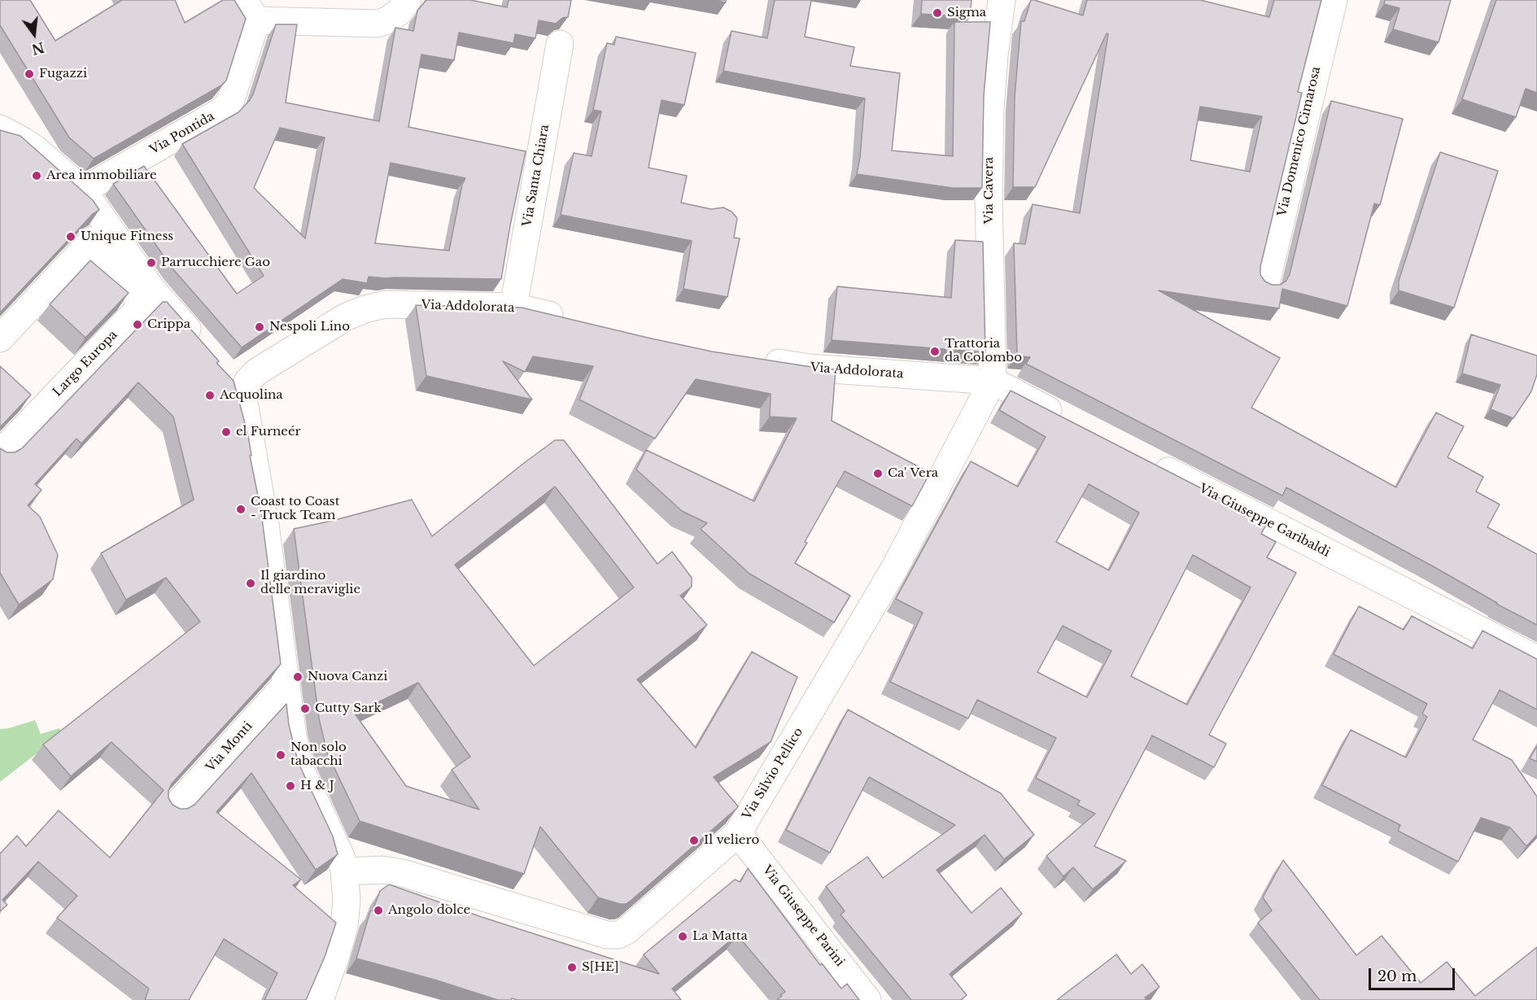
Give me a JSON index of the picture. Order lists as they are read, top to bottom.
{
  "streets": {
    "street": [
      "Via Pontida",
      "Via Domenico Cimarosa",
      "Via Santa Chiara",
      "Via Cavera",
      "Via Addolorata",
      "Largo Europa",
      "Via Giuseppe Garibaldi",
      "Via Monti",
      "Via Silvio Pellico",
      "Via Giuseppe Parini"
    ]
  },
  "crossings": [
    ["Via Santa Chiara", "Via Addolorata"],
    ["Via Cavera", "Via Addolorata"],
    ["Via Cavera", "Via Silvio Pellico"],
    ["Via Addolorata", "Via Silvio Pellico"],
    ["Via Silvio Pellico", "Via Giuseppe Parini"]
  ],
  "places": [
    "Sigma",
    "Fugazzi",
    "Area immobiliare",
    "Unique Fitness",
    "Parrucchiere Gao",
    "Crippa",
    "Nespoli Lino",
    "Trattoria da Colombo",
    "Acquolina",
    "el Furneér",
    "Ca' Vera",
    "Coast to Coast - Truck Team",
    "Il giardino delle meraviglie",
    "Nuova Canzi",
    "Cutty Sark",
    "Non solo tabacchi",
    "H & J",
    "Il veliero",
    "Angolo dolce",
    "La Matta",
    "S[HE]"
  ],
  "scale_bar": "20 m",
  "north": "bottom"
}
